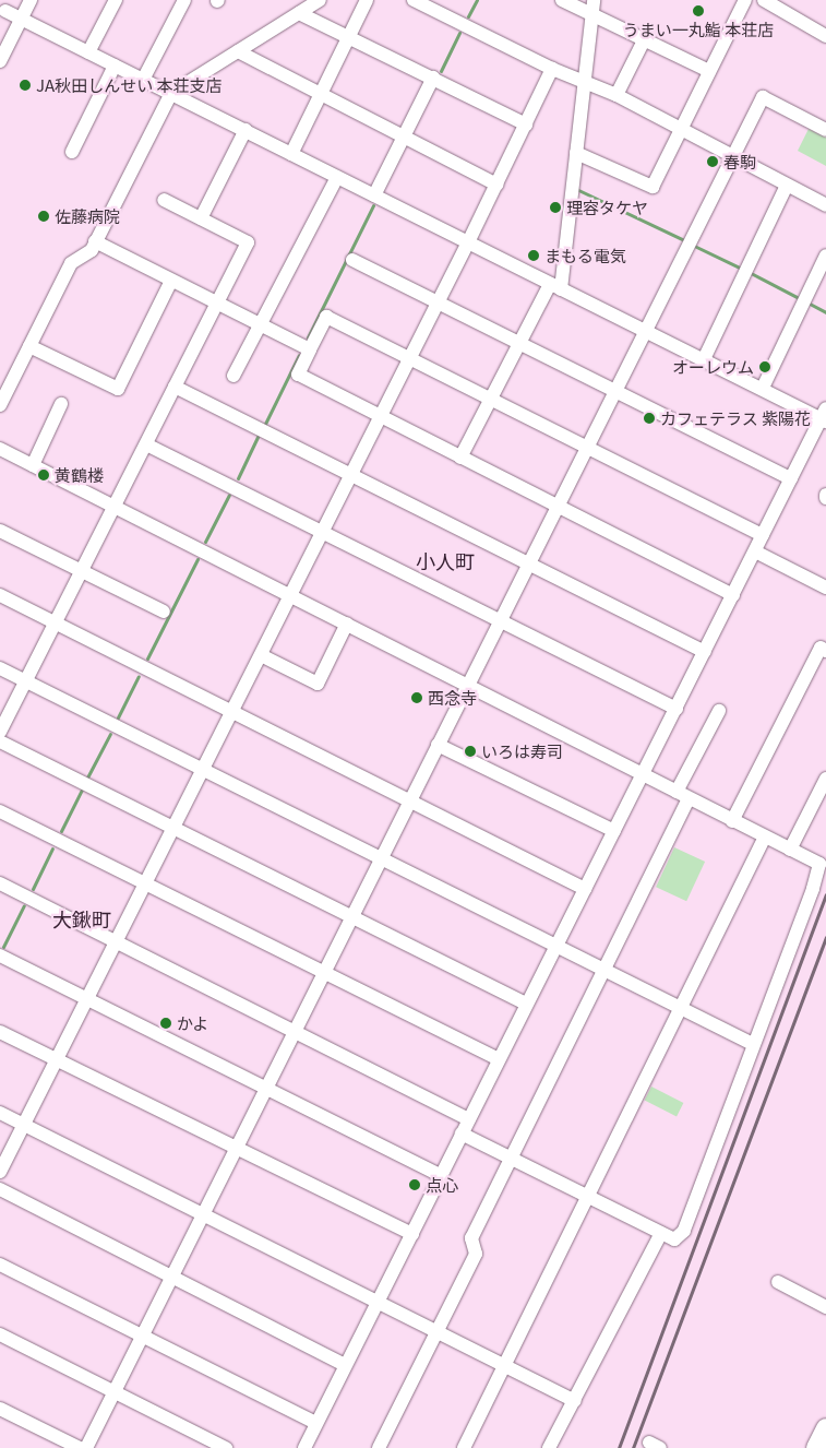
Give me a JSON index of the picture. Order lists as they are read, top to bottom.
{
  "districts": ["小人町", "大鍬町"],
  "places": [
    "うまい一丸鮨 本荘店",
    "JA秋田しんせい 本荘支店",
    "春駒",
    "理容タケヤ",
    "佐藤病院",
    "まもる電気",
    "オーレウム",
    "カフェテラス 紫陽花",
    "黄鶴楼",
    "西念寺",
    "いろは寿司",
    "かよ",
    "点心"
  ]
}
